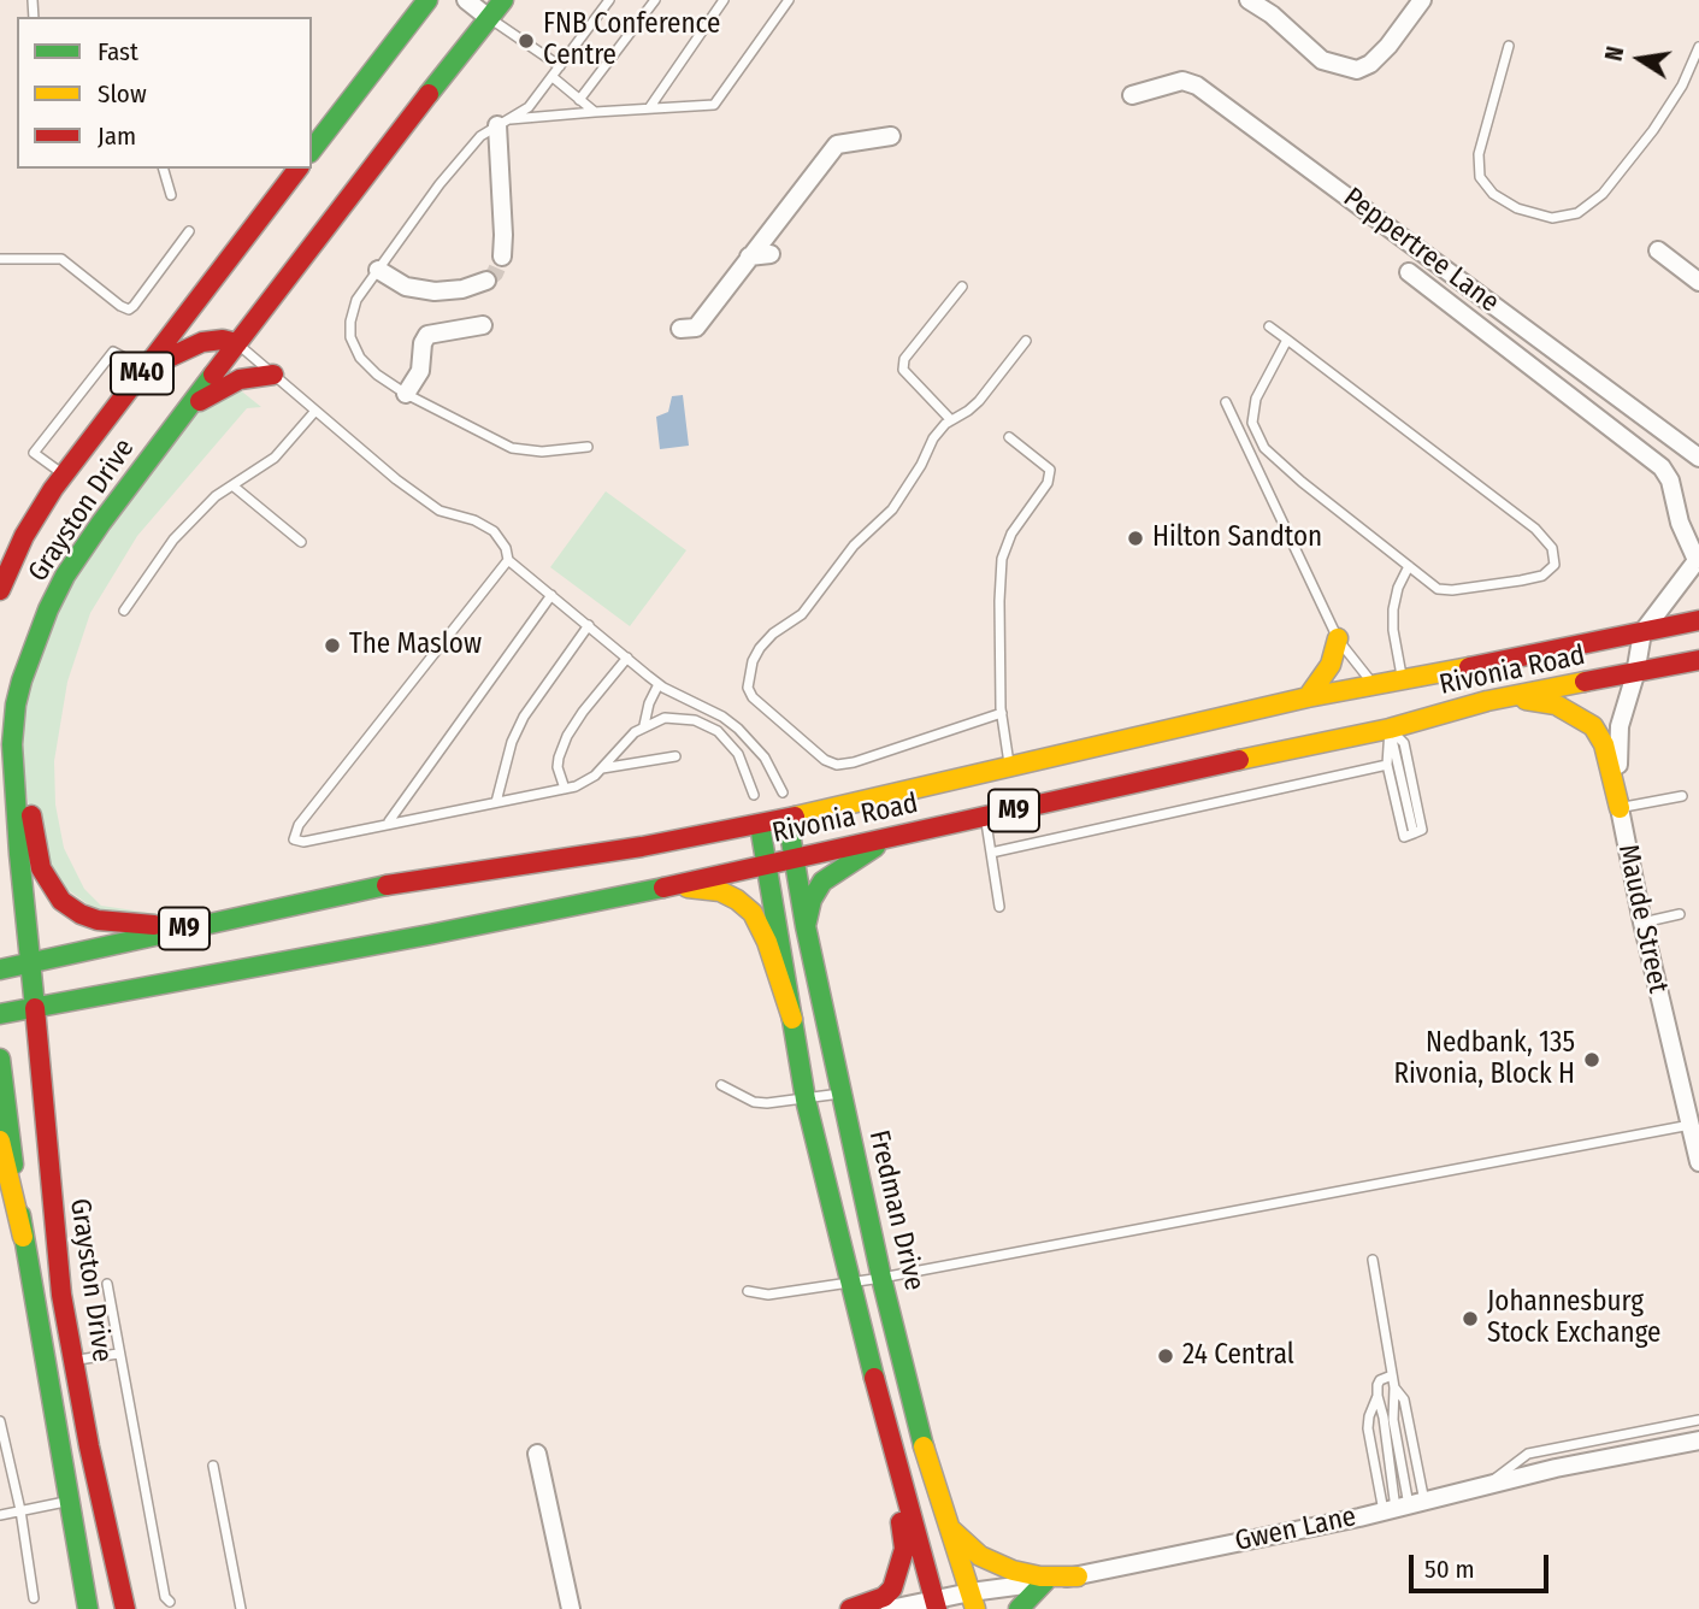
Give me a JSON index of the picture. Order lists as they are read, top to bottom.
{
  "streets": {
    "main road": [
      "M40",
      "Grayston Drive",
      "Rivonia Road",
      "M9",
      "Fredman Drive"
    ],
    "street": ["Peppertree Lane", "Maude Street", "Gwen Lane"]
  },
  "crossings": [
    ["Grayston Drive", "Rivonia Road"],
    ["Rivonia Road", "Maude Street"],
    ["Rivonia Road", "Fredman Drive"],
    ["Fredman Drive", "Gwen Lane"]
  ],
  "places": [
    "FNB Conference Centre",
    "Hilton Sandton",
    "The Maslow",
    "Nedbank, 135 Rivonia, Block H",
    "Johannesburg Stock Exchange",
    "24 Central"
  ],
  "legend": ["Fast", "Slow", "Jam"],
  "scale_bar": "50 m",
  "north": "left"
}
